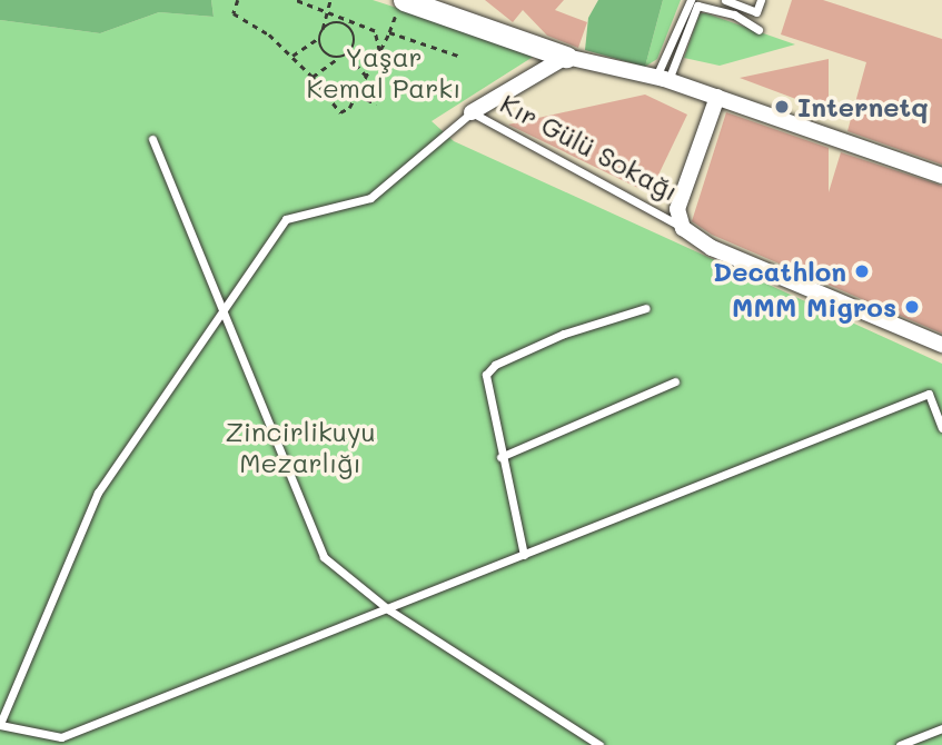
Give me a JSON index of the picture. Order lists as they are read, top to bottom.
{
  "streets": {
    "lane": ["Kır Gülü Sokağı"]
  },
  "parks": ["Yaşar Kemal Parkı", "Zincirlikuyu Mezarlığı"],
  "places": ["Internetq", "Decathlon", "MMM Migros"]
}
